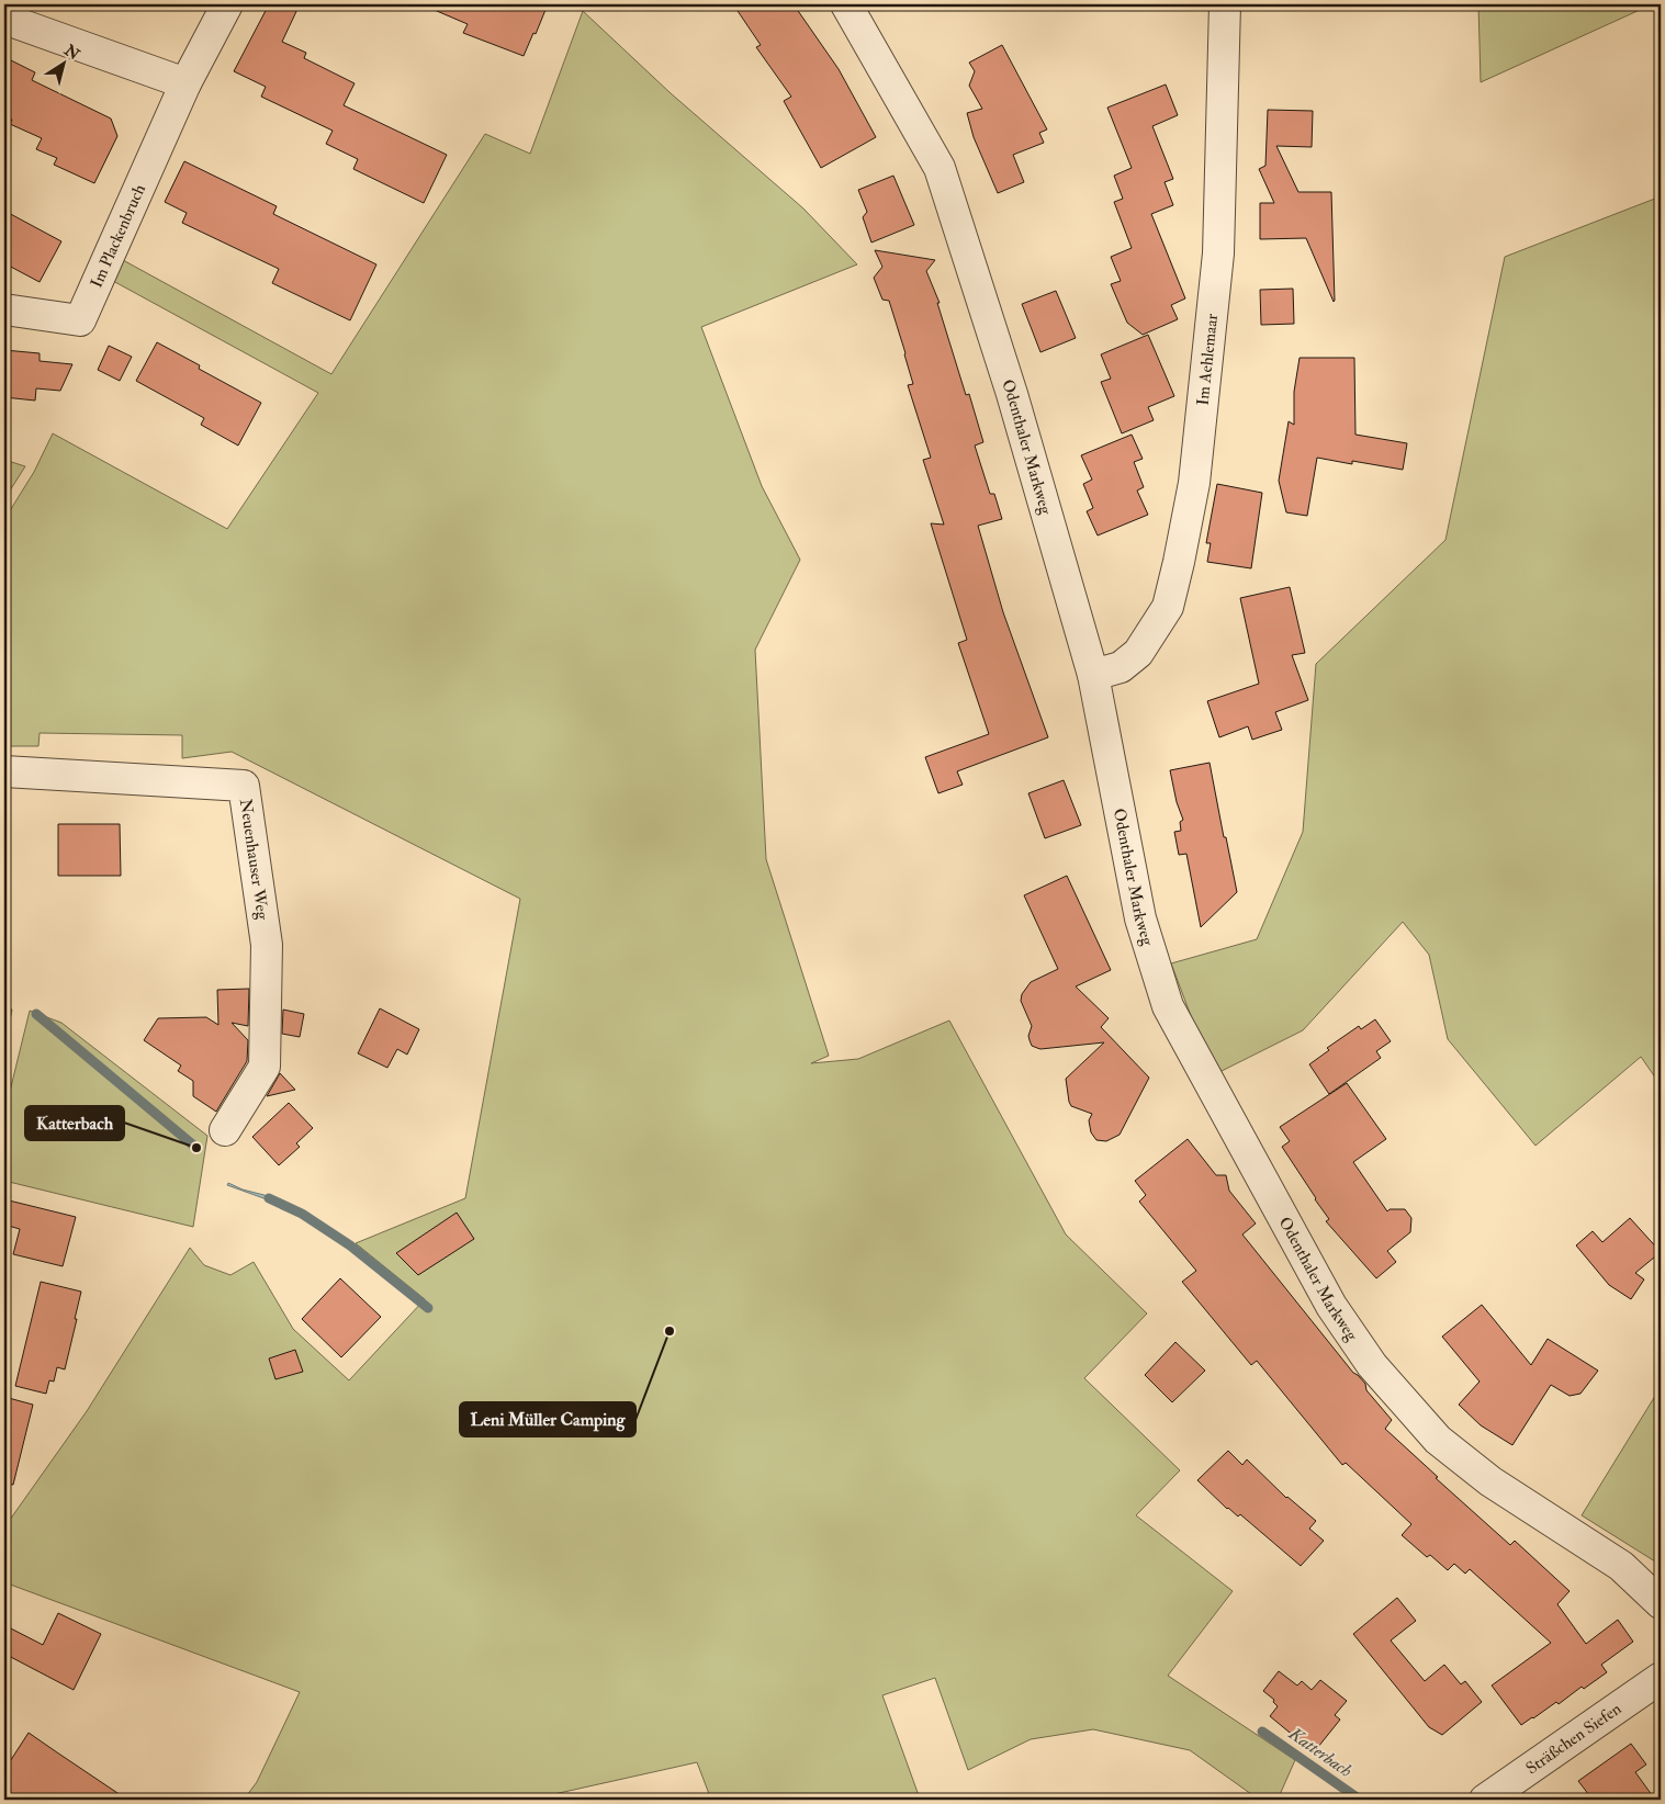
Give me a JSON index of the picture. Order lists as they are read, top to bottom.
{
  "streets": {
    "street": [
      "Im Plackenbruch",
      "Im Aehlemaar",
      "Odenthaler Markweg",
      "Neuenhauser Weg",
      "Sträßchen Siefen"
    ]
  },
  "crossings": [
    ["Im Aehlemaar", "Odenthaler Markweg"]
  ],
  "water": ["Katterbach"],
  "places": ["Katterbach", "Leni Müller Camping"],
  "north": "top right"
}
